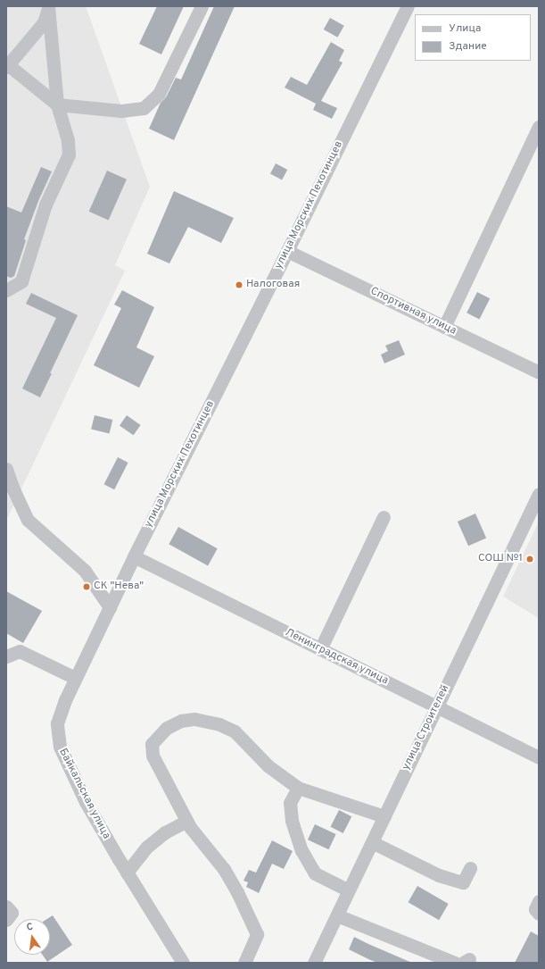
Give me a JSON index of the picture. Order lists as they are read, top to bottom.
{
  "streets": {
    "street": [
      "улица Морских Пехотинцев",
      "Спортивная улица",
      "Ленинградская улица",
      "улица Строителей",
      "Байкальская улица"
    ]
  },
  "crossings": [
    ["улица Морских Пехотинцев", "Спортивная улица"],
    ["улица Морских Пехотинцев", "Ленинградская улица"],
    ["улица Морских Пехотинцев", "Байкальская улица"],
    ["Ленинградская улица", "улица Строителей"],
    ["Ленинградская улица", "Байкальская улица"]
  ],
  "places": ["Налоговая", "СОШ №1", "СК \"Нева\""],
  "legend": ["Улица", "Здание"],
  "north": "top"
}
